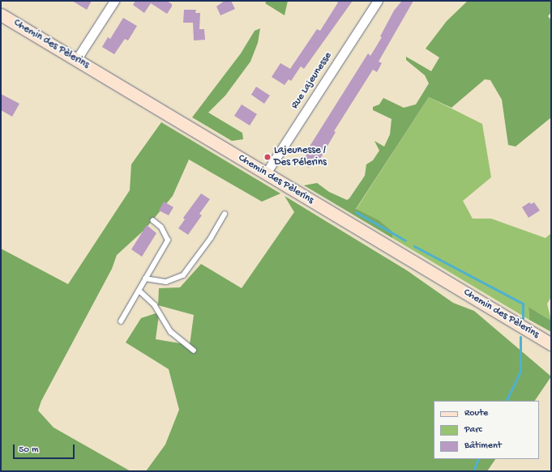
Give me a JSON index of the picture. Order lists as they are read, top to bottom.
{
  "streets": {
    "street": ["Chemin des Pèlerins", "Rue Lajeunesse"]
  },
  "crossings": [
    ["Chemin des Pèlerins", "Rue Lajeunesse"]
  ],
  "places": ["Lajeunesse / Des Pélerins"],
  "legend": ["Route", "Parc", "Bâtiment"],
  "scale_bar": "50 m"
}
